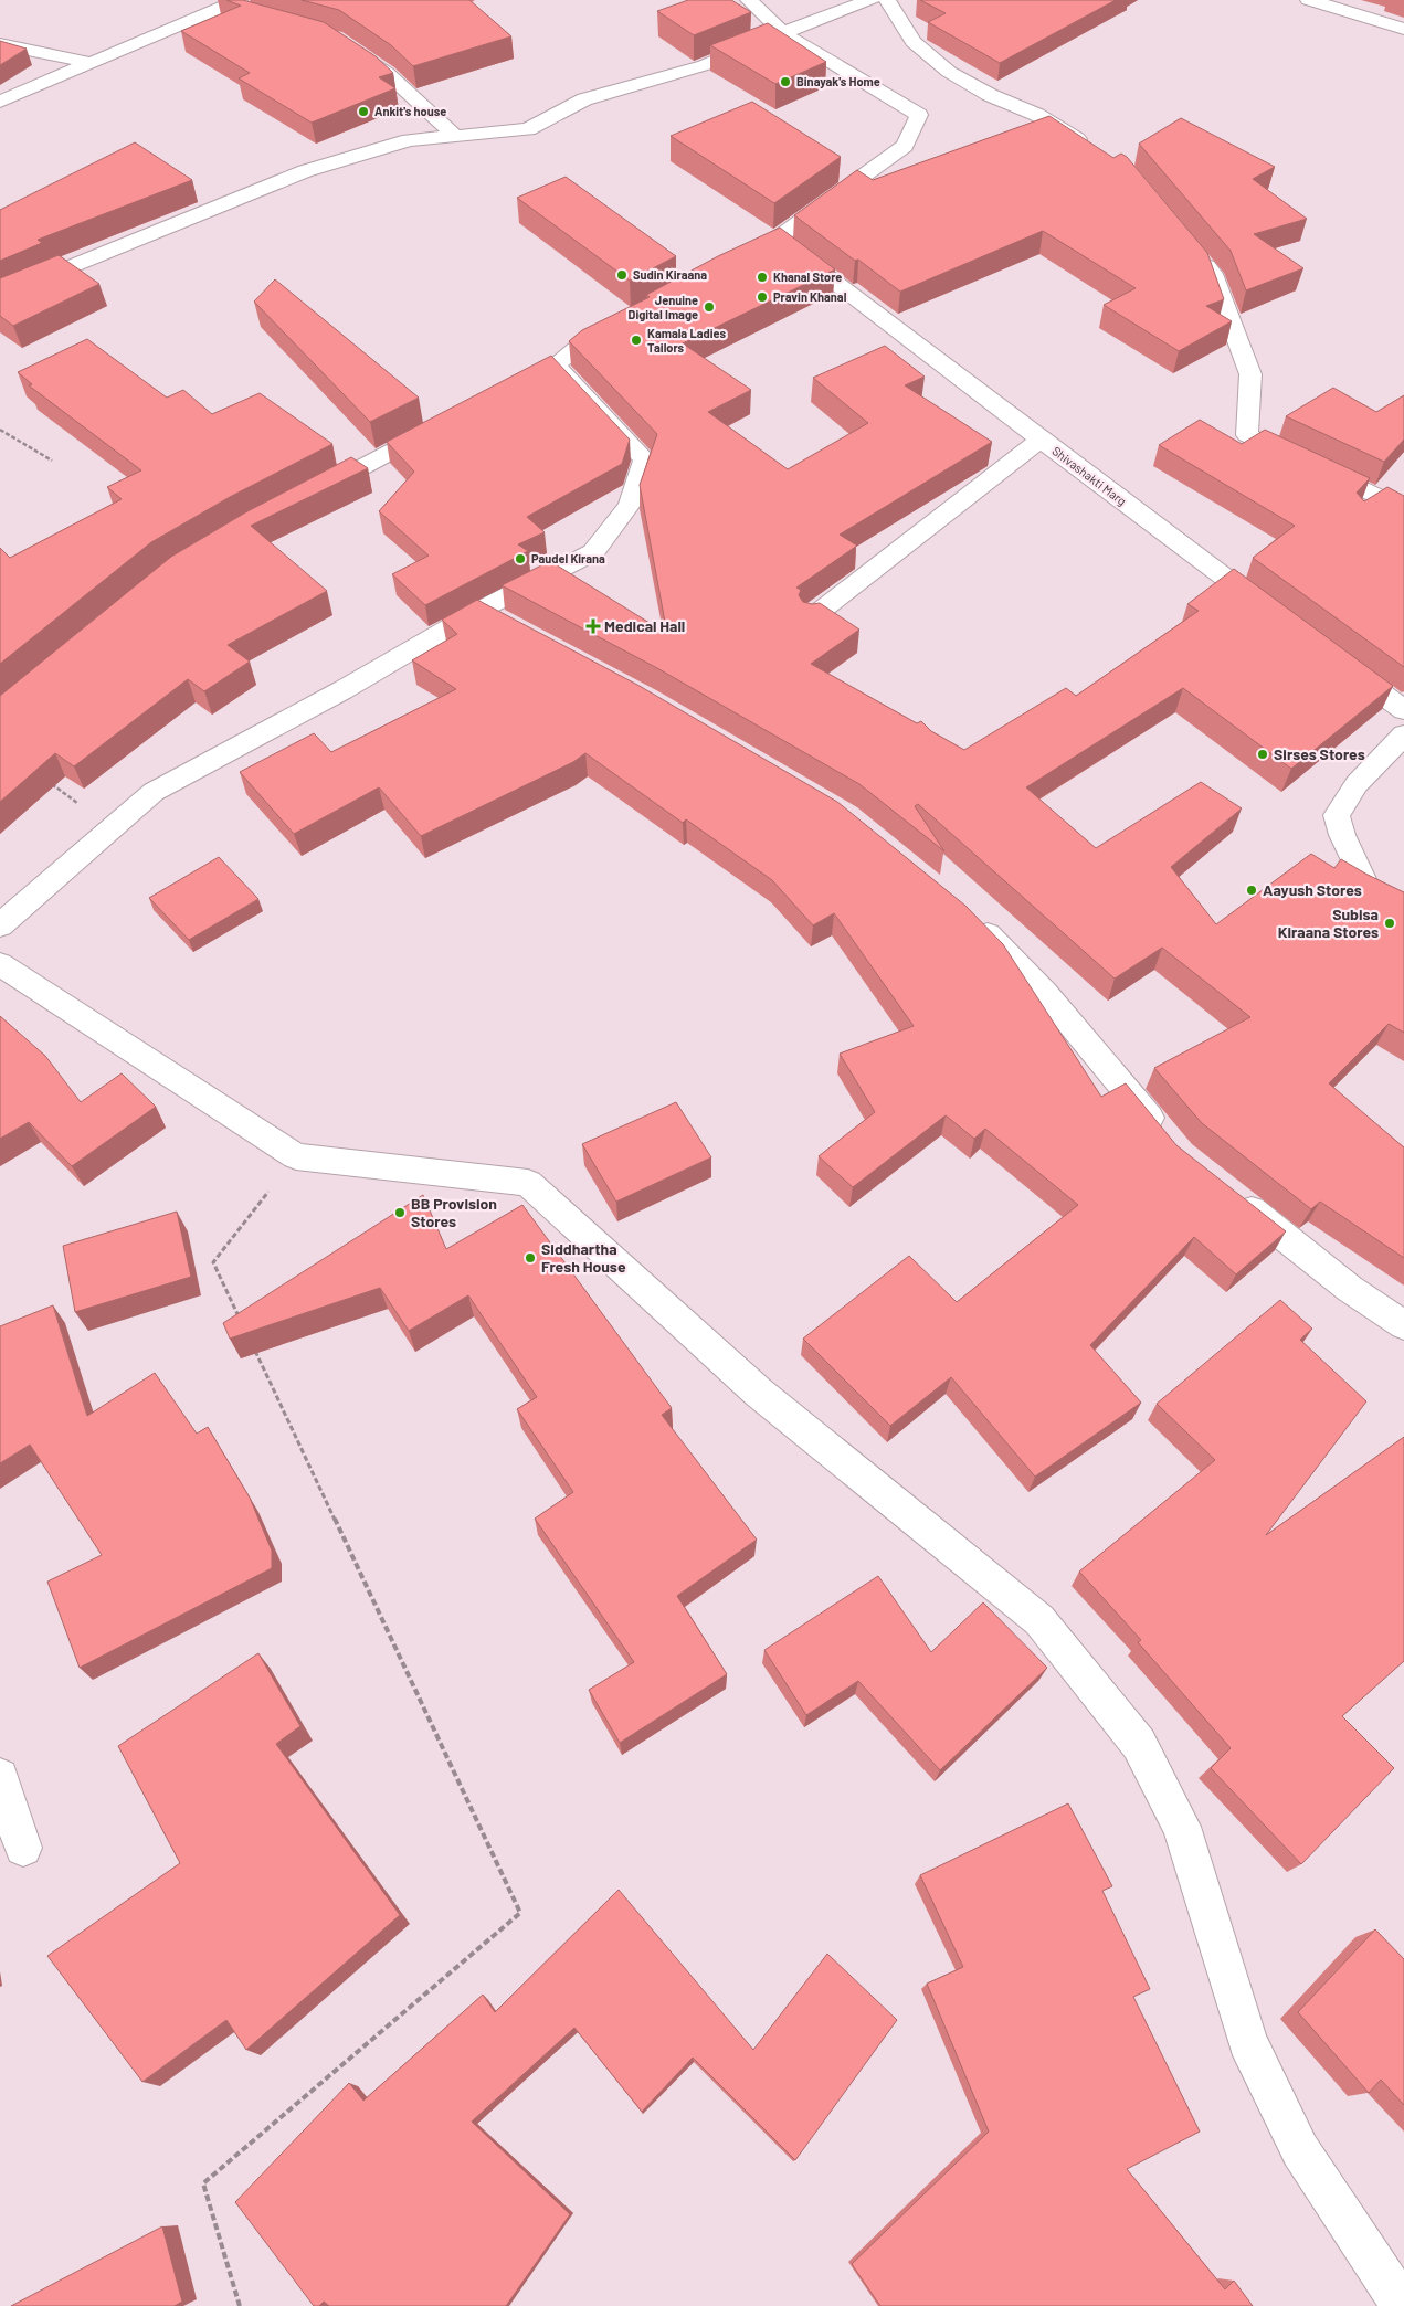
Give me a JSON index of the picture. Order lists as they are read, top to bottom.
{
  "streets": {
    "street": ["Shivashakti Marg"]
  },
  "places": {
    "other": [
      "Binayak's Home",
      "Ankit's house",
      "Sudin Kiraana",
      "Khanal Store",
      "Pravin Khanal",
      "Jenuine Digital Image",
      "Kamala Ladies Tailors",
      "Paudel Kirana",
      "Sirses Stores",
      "Aayush Stores",
      "Subisa Kiraana Stores",
      "BB Provision Stores",
      "Siddhartha Fresh House"
    ],
    "health": ["Medical Hall"]
  }
}
